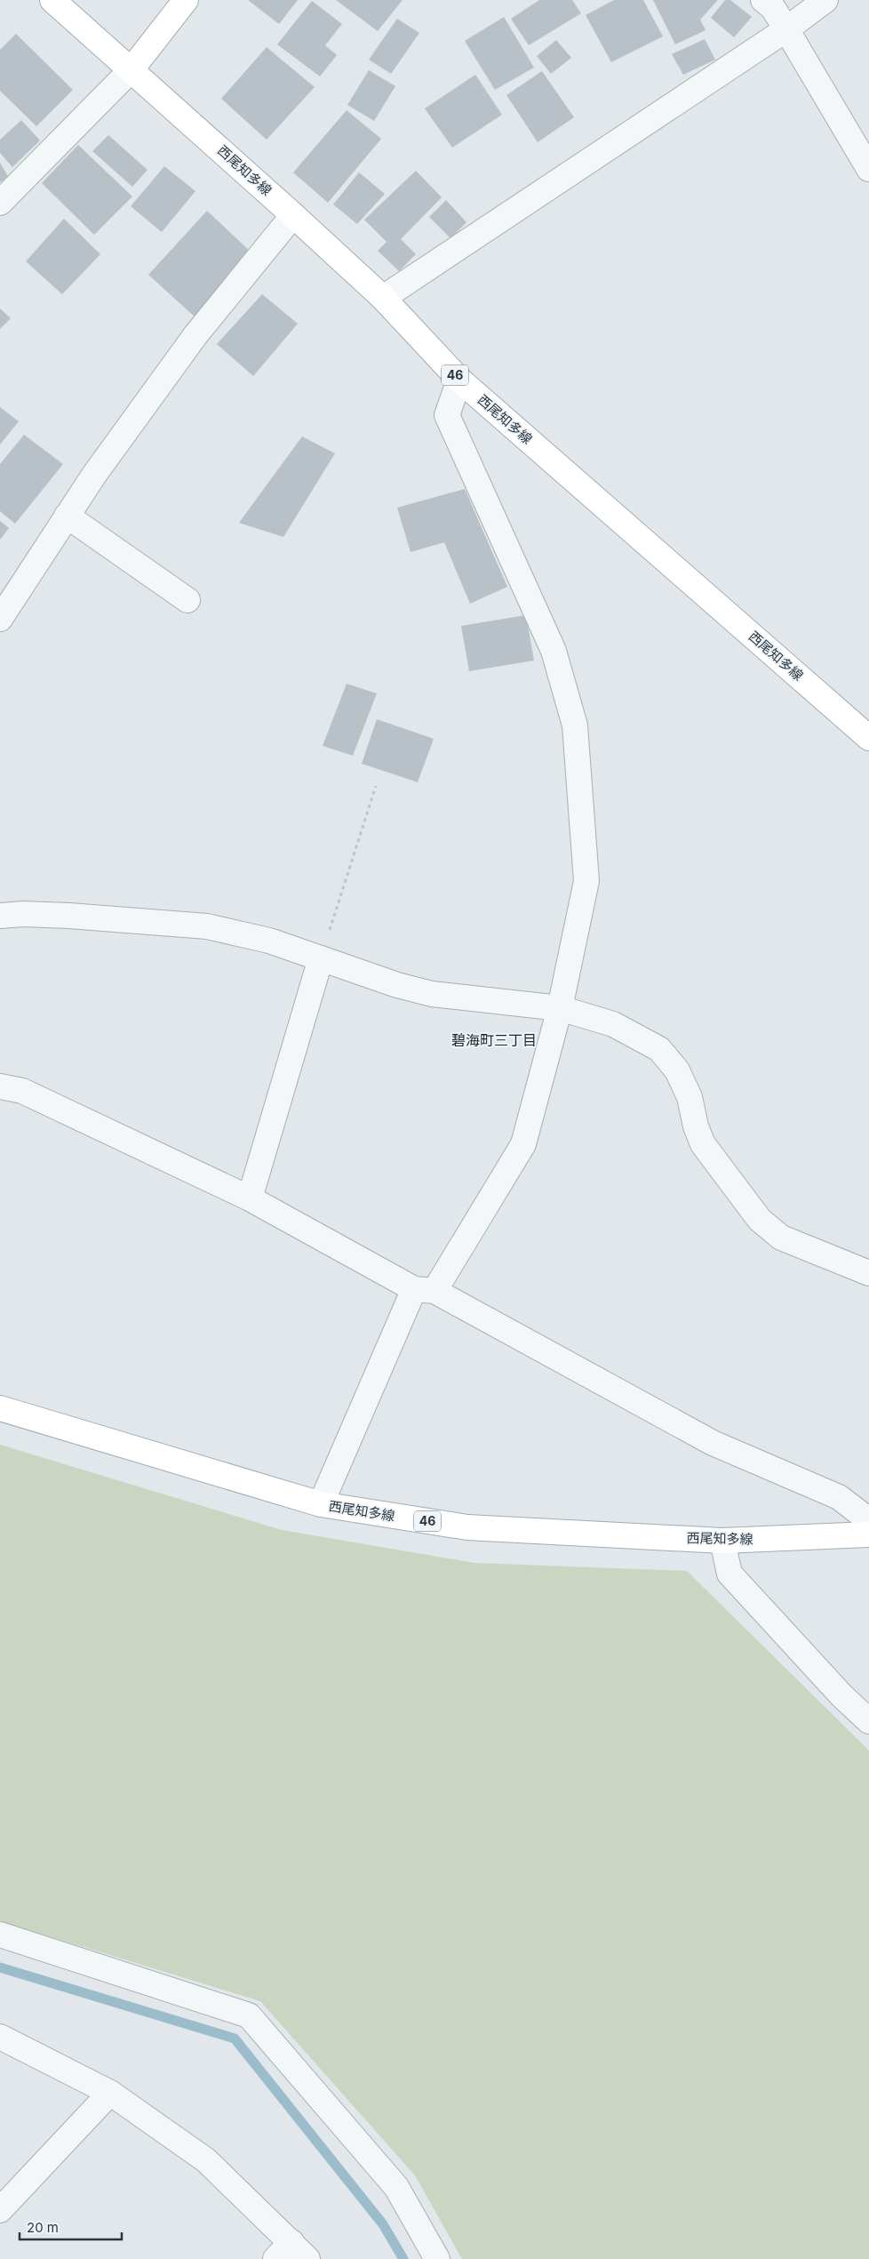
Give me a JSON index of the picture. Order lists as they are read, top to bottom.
{
  "streets": {
    "main road": ["西尾知多線", "46"]
  },
  "districts": ["碧海町三丁目"],
  "scale_bar": "20 m"
}
